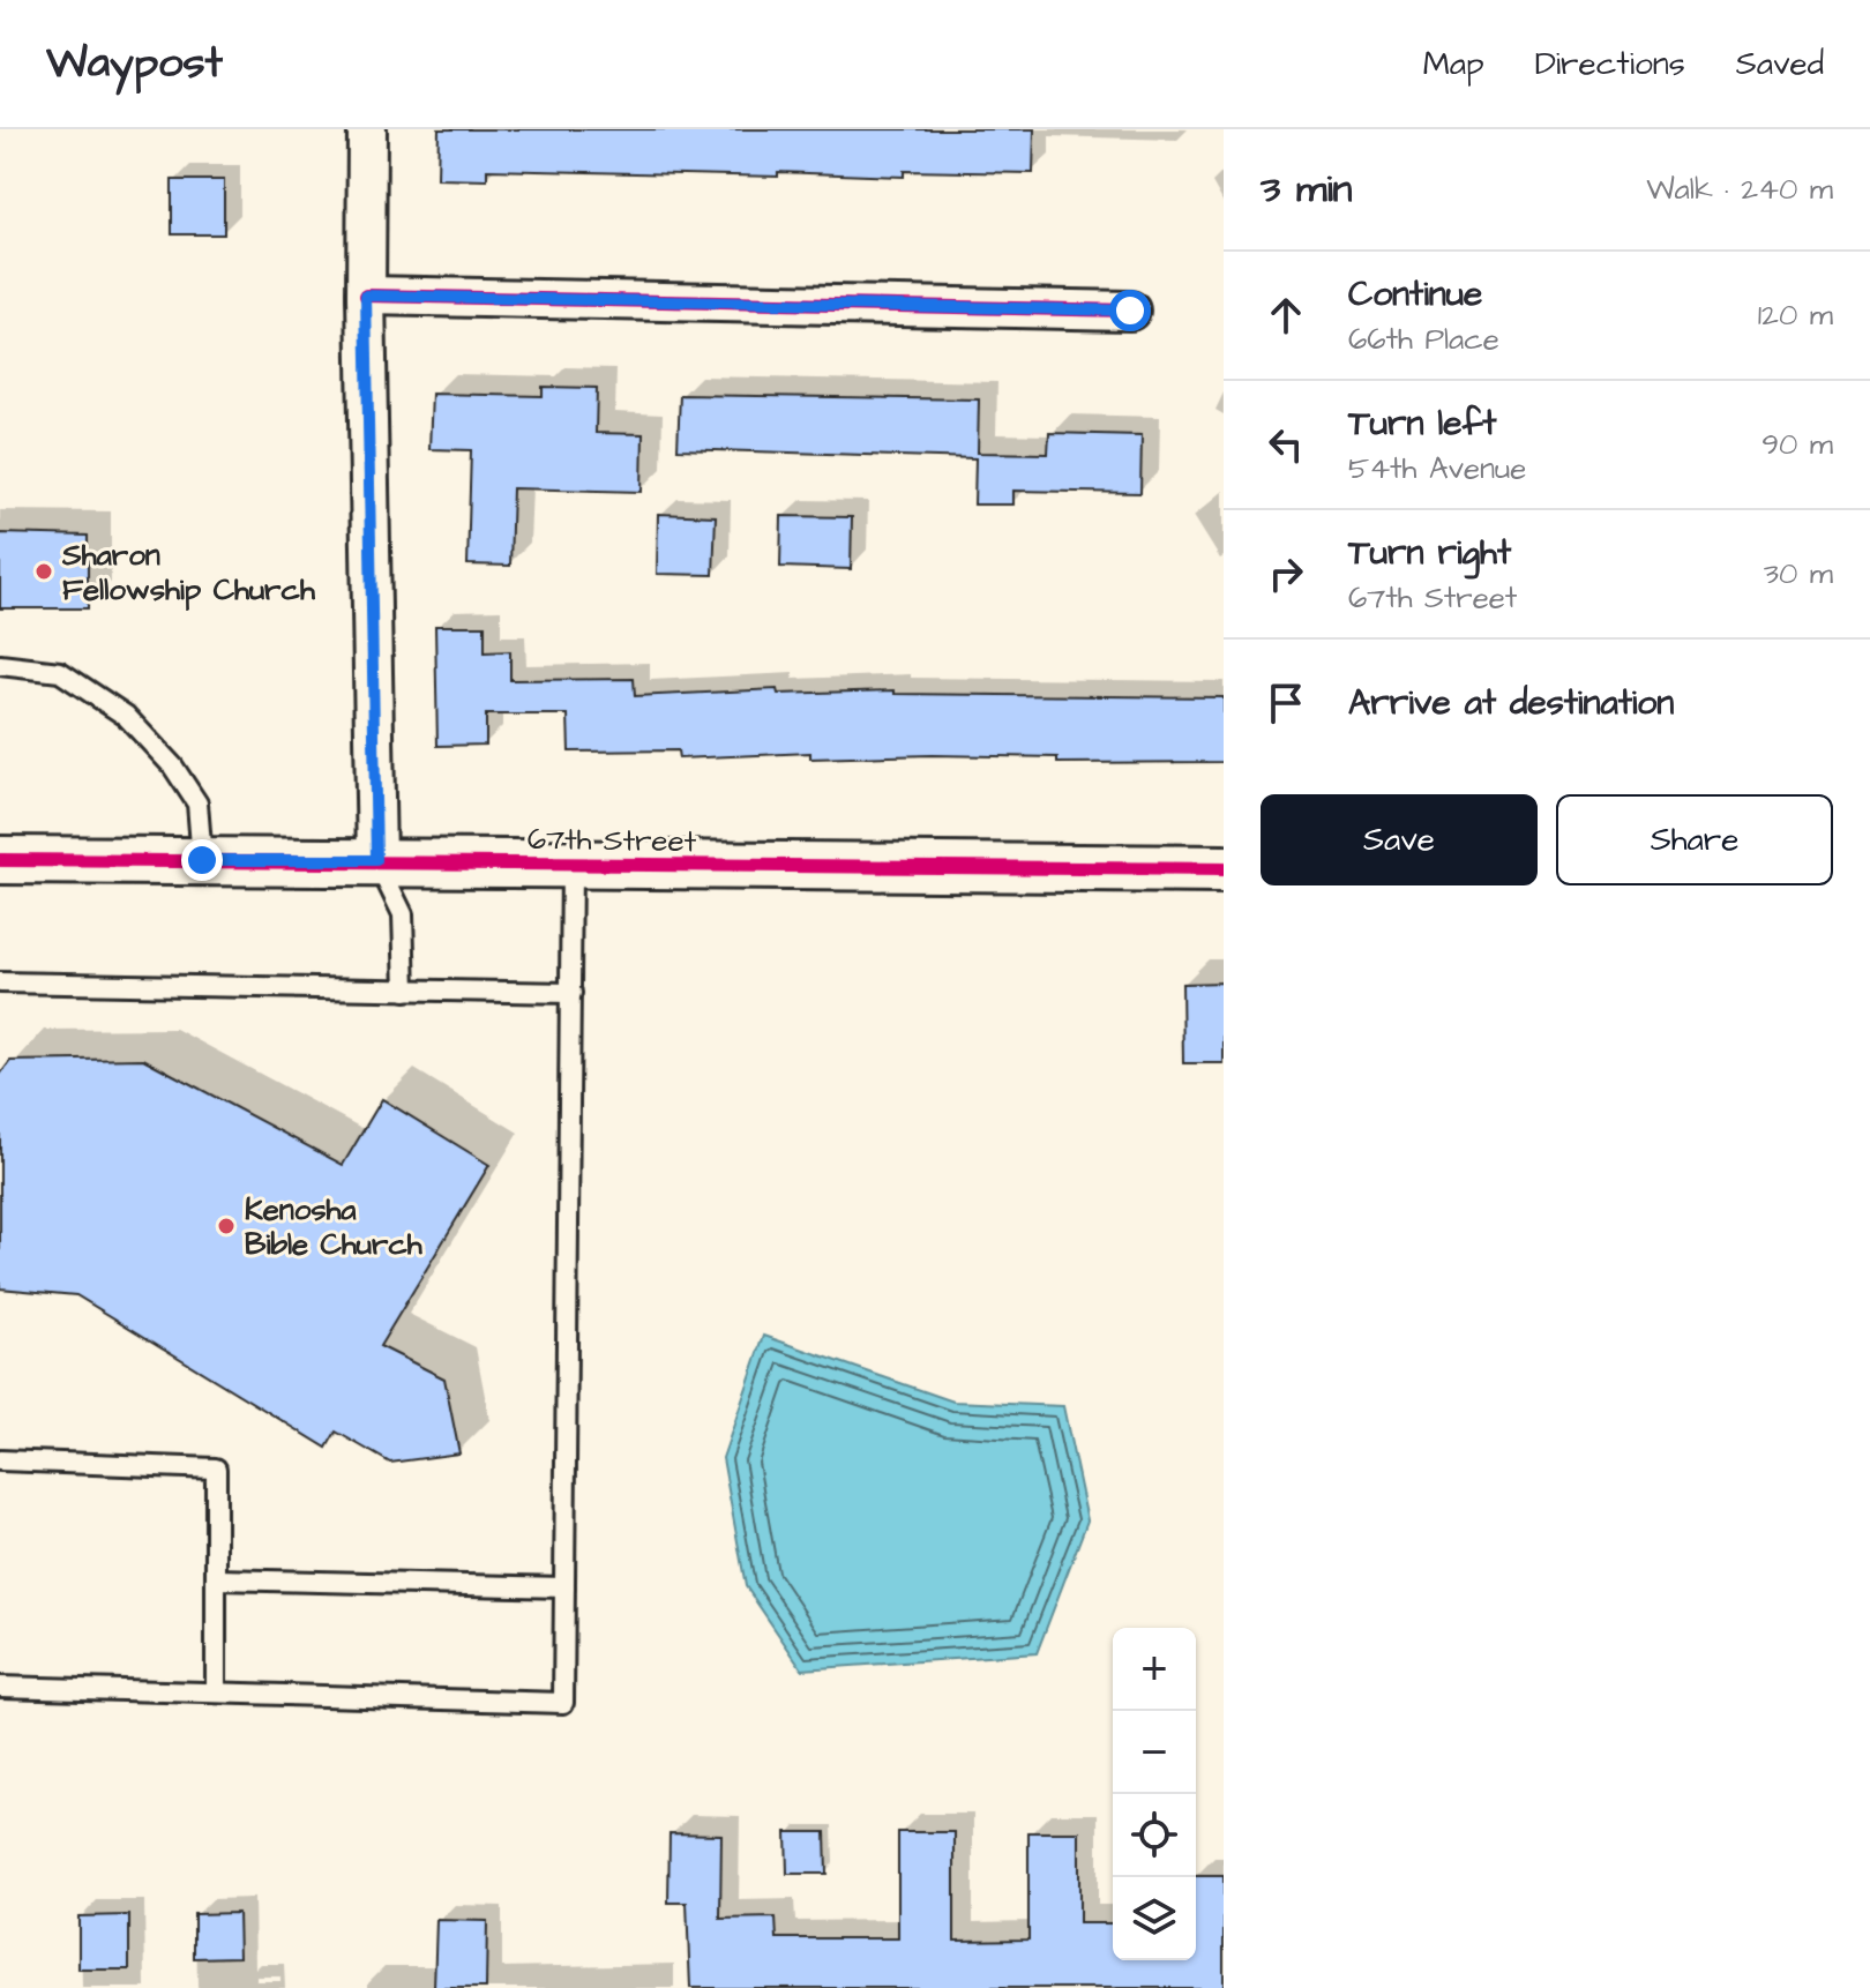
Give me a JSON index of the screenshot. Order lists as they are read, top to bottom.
{
  "streets": {
    "street": ["67th Street"]
  },
  "places": ["Sharon Fellowship Church", "Kenosha Bible Church"],
  "page": {
    "header": "Waypost",
    "nav": ["Map", "Directions", "Saved"],
    "heading": ["3 min", "Walk · 240 m"],
    "list": [
      ["Continue", "66th Place", "120 m"],
      ["Turn left", "54th Avenue", "90 m"],
      ["Turn right", "67th Street", "30 m"],
      "Arrive at destination"
    ],
    "buttons": ["Save", "Share"],
    "map_buttons": ["+", "−"]
  }
}
